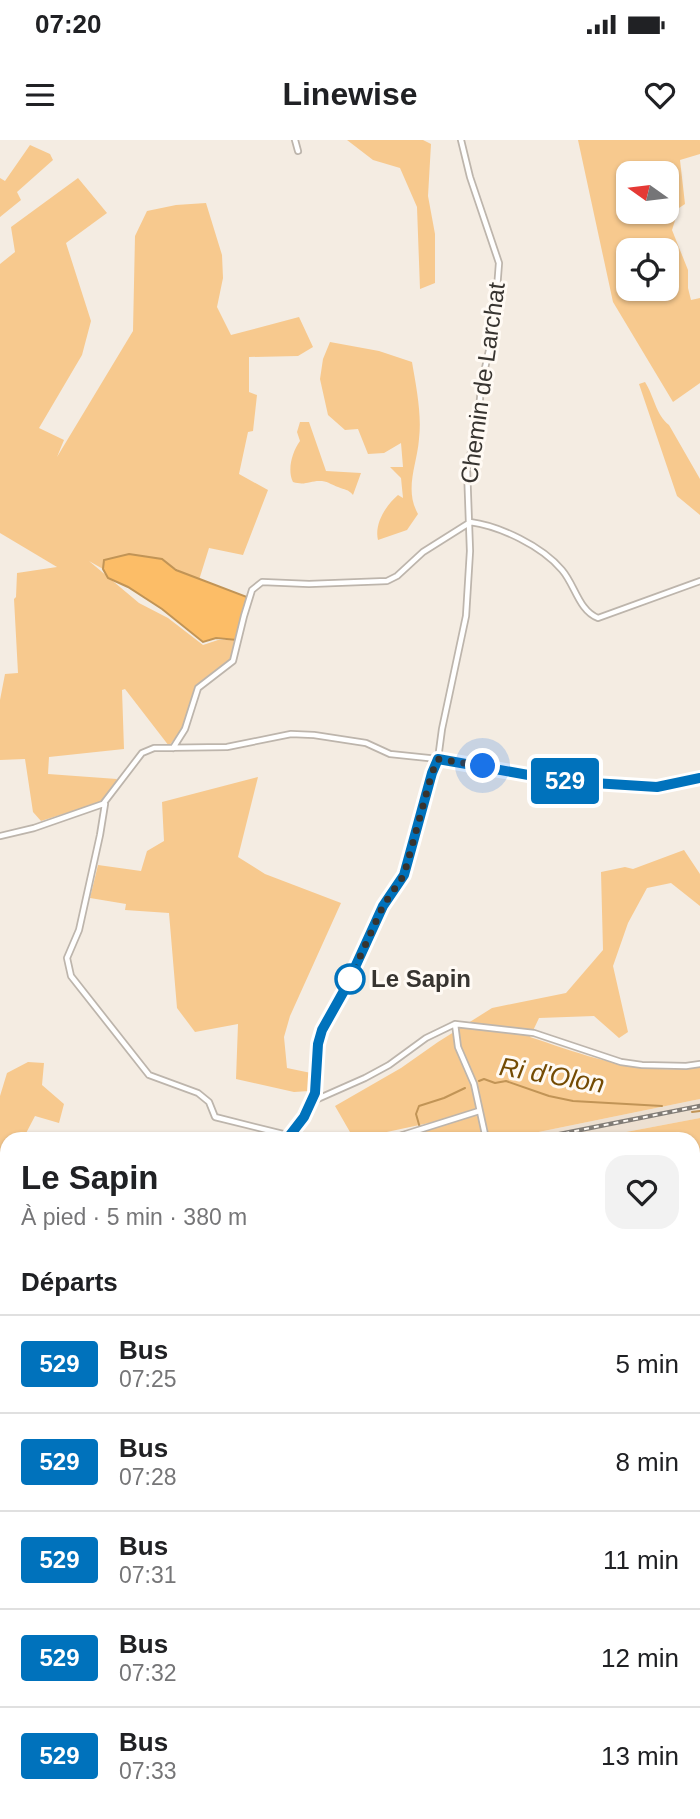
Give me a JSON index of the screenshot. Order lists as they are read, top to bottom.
{
  "streets": {
    "street": ["Chemin de Larchat"]
  },
  "water": ["Ri d'Olon"],
  "places": ["Le Sapin"],
  "lines": ["bus line 529"],
  "north": "left",
  "page": {
    "status": "07:20",
    "header": "Linewise",
    "on_map": "529",
    "heading": [
      ["Le Sapin", "À pied · 5 min · 380 m"],
      "Départs"
    ],
    "list": [
      {
        "mark": "529",
        "name": "Bus",
        "note": "07:25",
        "value": "5 min"
      },
      {
        "mark": "529",
        "name": "Bus",
        "note": "07:28",
        "value": "8 min"
      },
      {
        "mark": "529",
        "name": "Bus",
        "note": "07:31",
        "value": "11 min"
      },
      {
        "mark": "529",
        "name": "Bus",
        "note": "07:32",
        "value": "12 min"
      },
      {
        "mark": "529",
        "name": "Bus",
        "note": "07:33",
        "value": "13 min"
      }
    ]
  }
}
